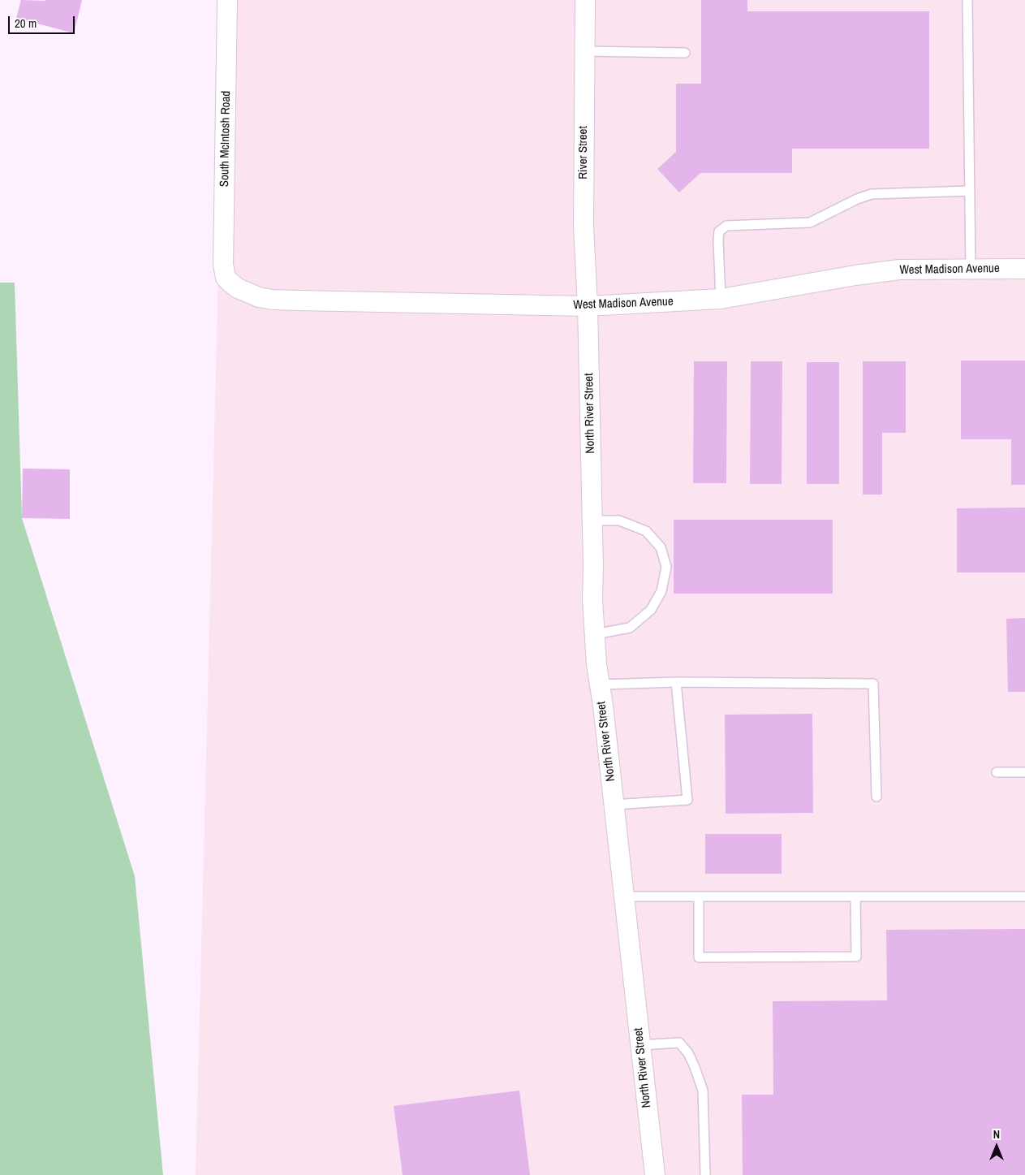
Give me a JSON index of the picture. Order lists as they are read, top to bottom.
{
  "streets": {
    "street": [
      "South McIntosh Road",
      "River Street",
      "West Madison Avenue",
      "North River Street"
    ]
  },
  "crossings": [
    ["South McIntosh Road", "West Madison Avenue"],
    ["River Street", "West Madison Avenue"],
    ["River Street", "North River Street"],
    ["West Madison Avenue", "North River Street"]
  ],
  "scale_bar": "20 m",
  "north": "top"
}
